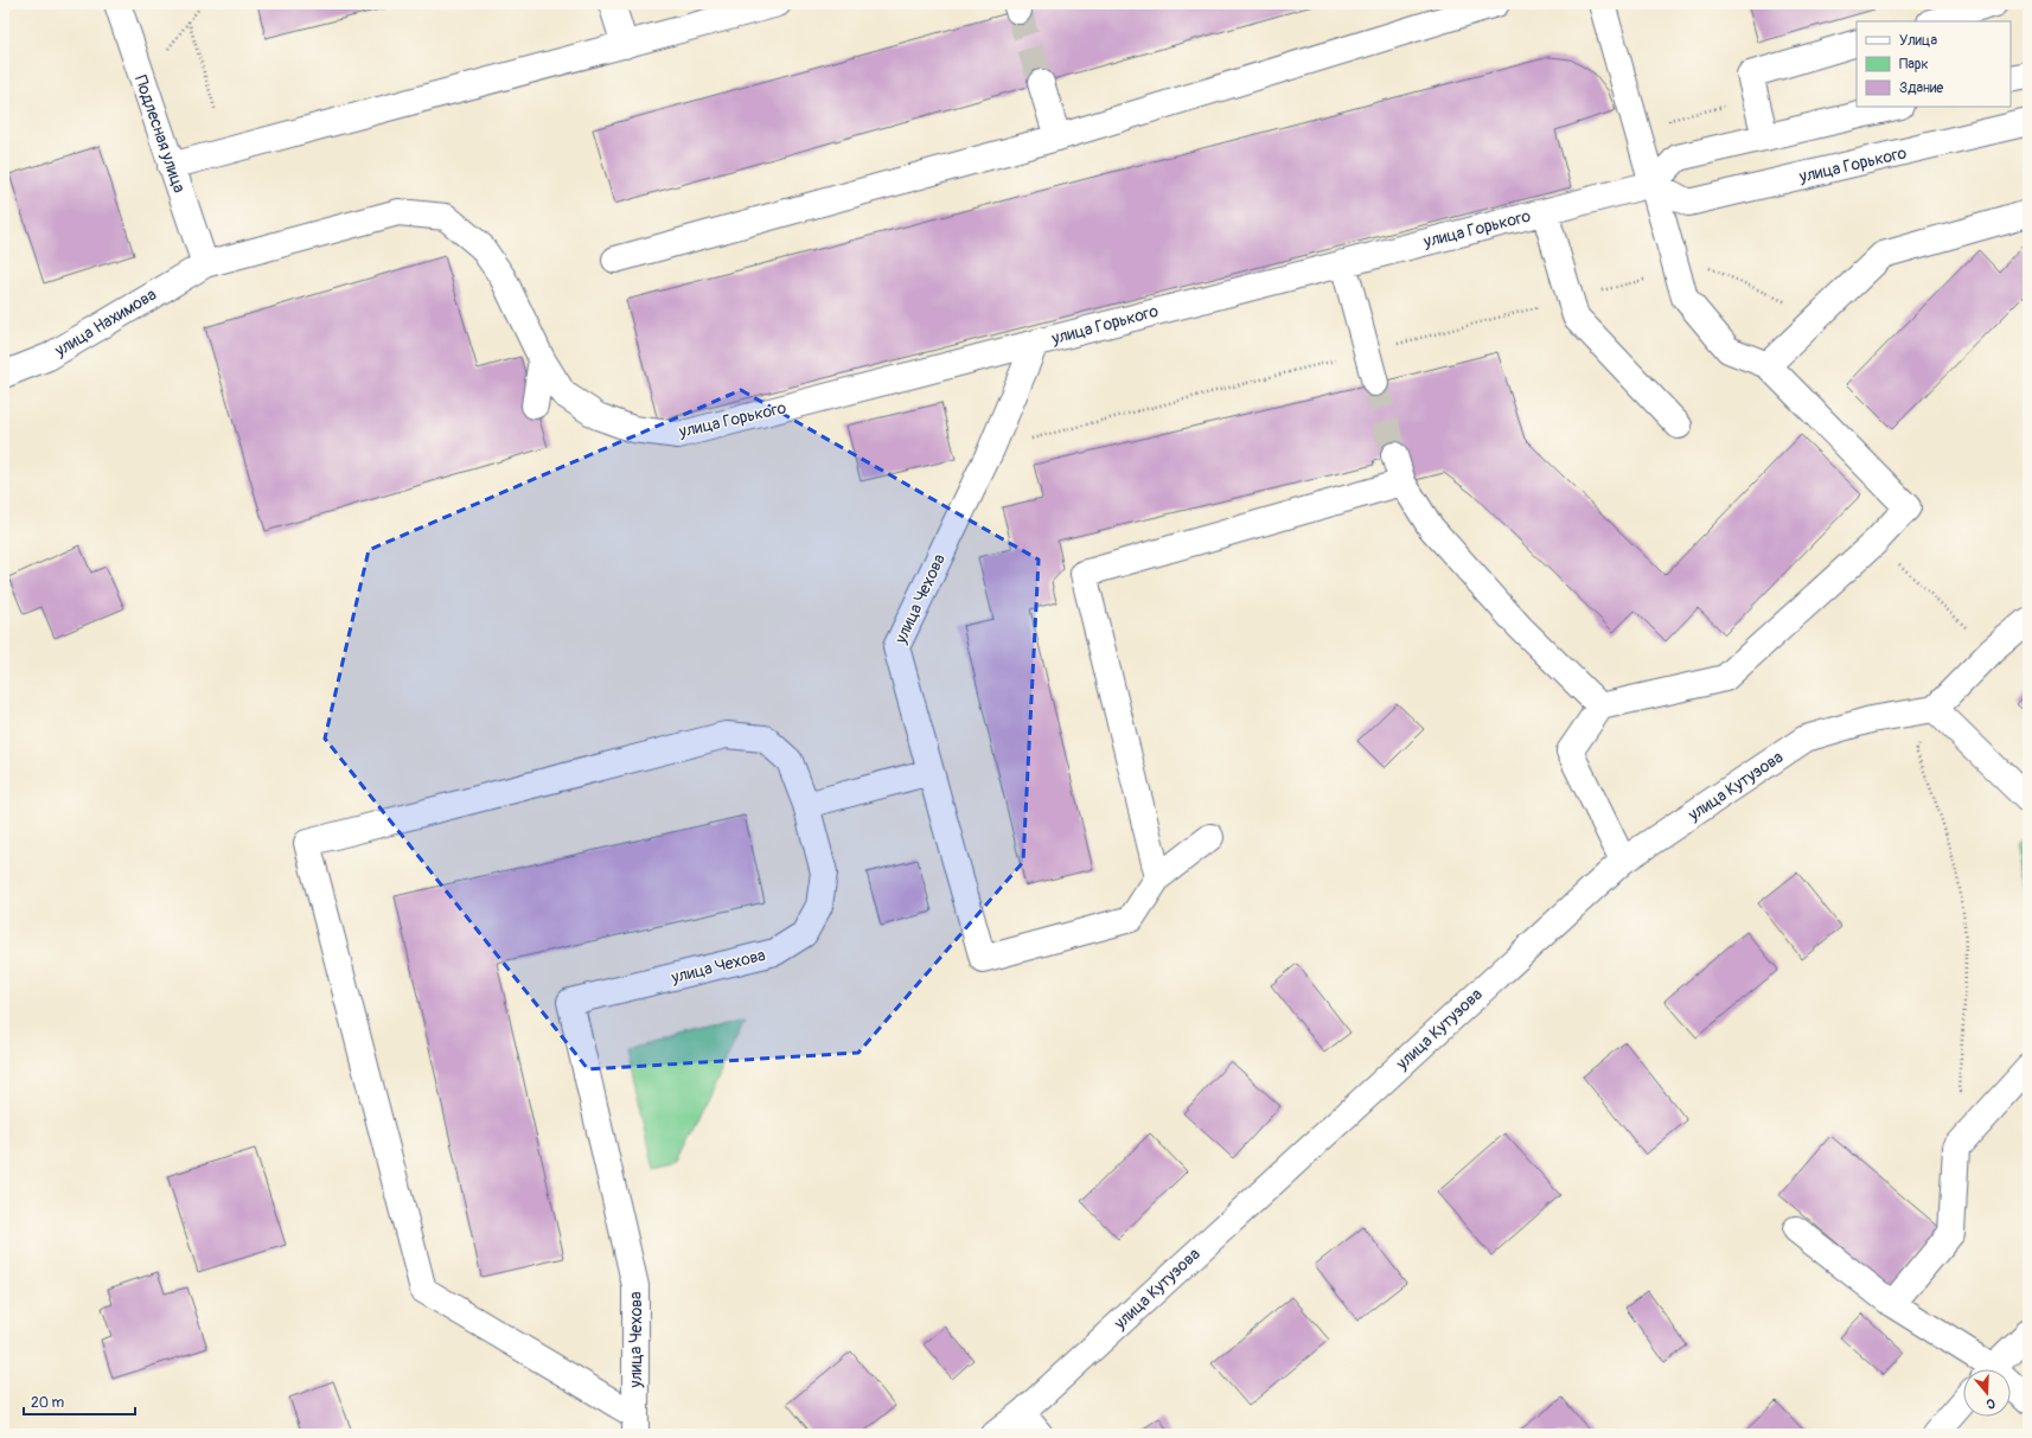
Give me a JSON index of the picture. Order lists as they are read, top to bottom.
{
  "streets": {
    "street": [
      "Подлесная улица",
      "улица Горького",
      "улица Нахимова",
      "улица Чехова",
      "улица Кутузова"
    ]
  },
  "crossings": [
    ["Подлесная улица", "улица Нахимова"],
    ["улица Горького", "улица Нахимова"],
    ["улица Горького", "улица Чехова"]
  ],
  "legend": ["Улица", "Парк", "Здание"],
  "scale_bar": "20 m",
  "north": "bottom"
}
